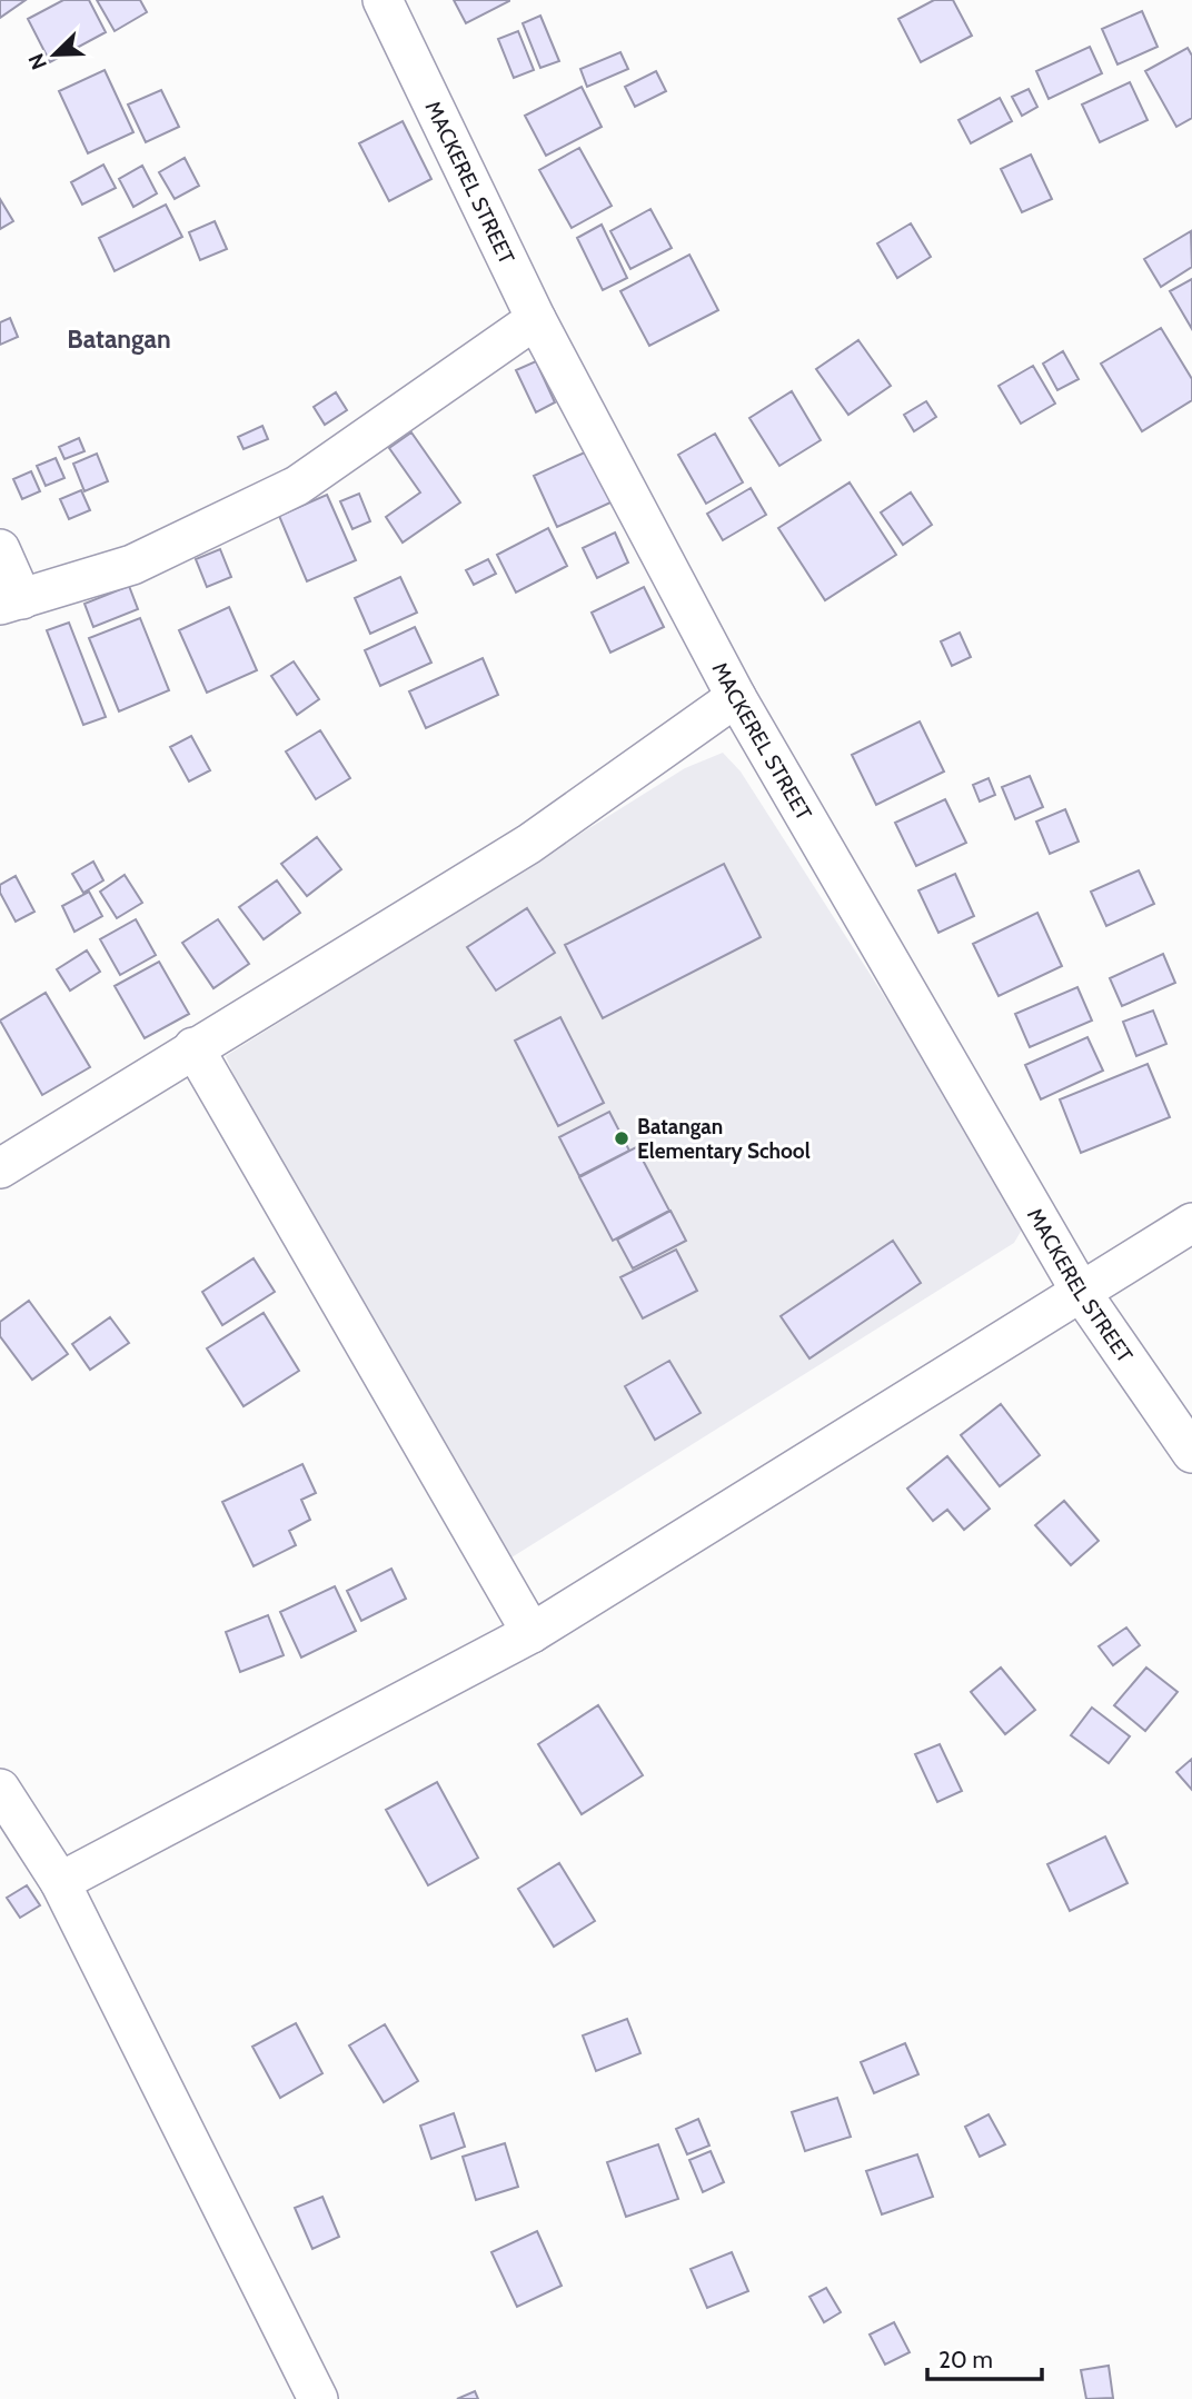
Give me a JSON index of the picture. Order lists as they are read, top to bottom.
{
  "streets": {
    "street": ["MACKEREL STREET"]
  },
  "districts": ["Batangan"],
  "places": ["Batangan Elementary School"],
  "scale_bar": "20 m",
  "north": "bottom left"
}
